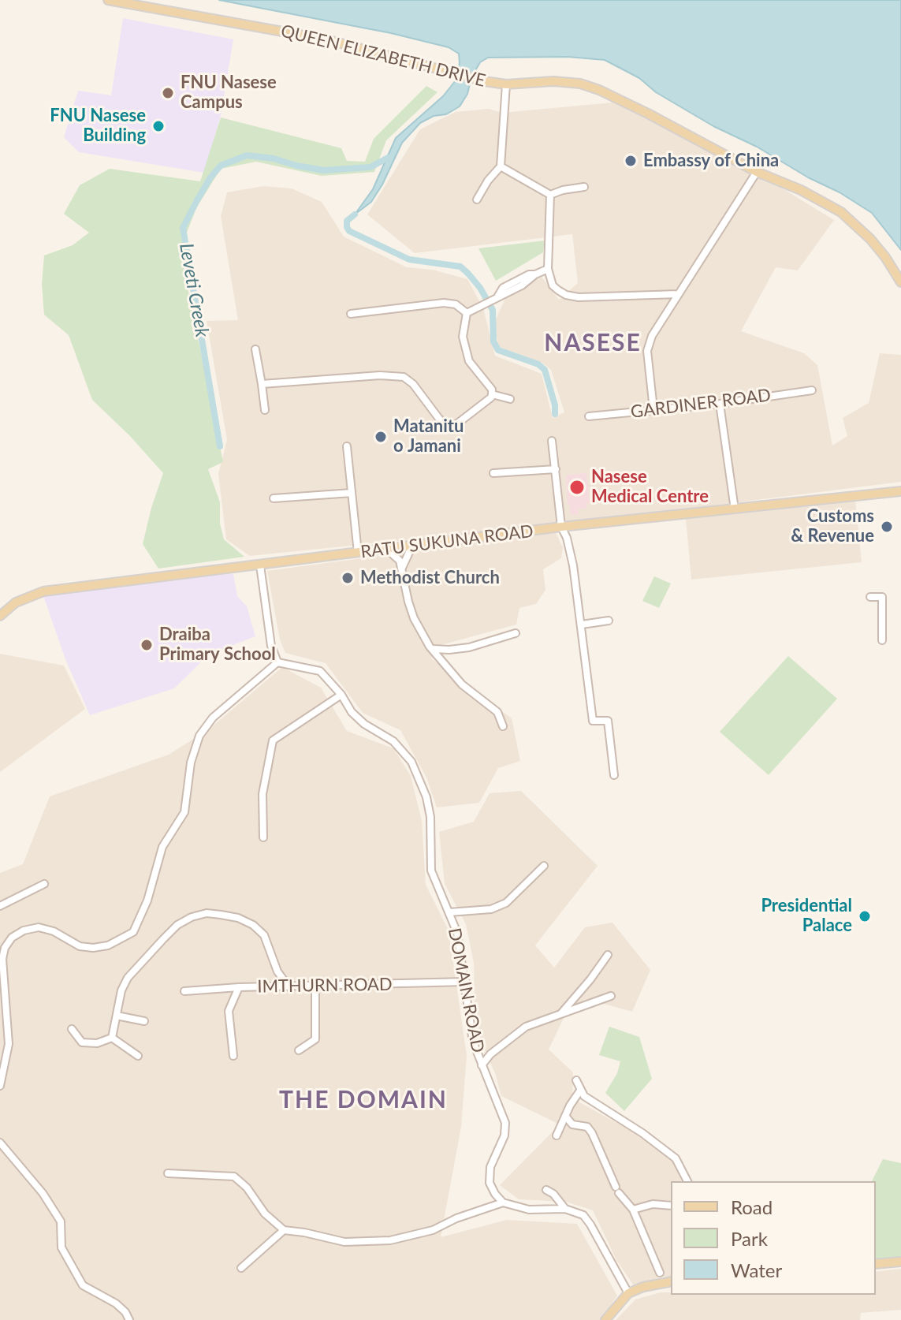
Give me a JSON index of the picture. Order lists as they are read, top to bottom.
{
  "streets": {
    "main road": ["QUEEN ELIZABETH DRIVE", "RATU SUKUNA ROAD"],
    "street": ["GARDINER ROAD", "IMTHURN ROAD", "DOMAIN ROAD"]
  },
  "crossings": [
    ["IMTHURN ROAD", "DOMAIN ROAD"]
  ],
  "districts": ["NASESE", "THE DOMAIN"],
  "water": ["Leveti Creek"],
  "places": [
    "FNU Nasese Campus",
    "FNU Nasese Building",
    "Embassy of China",
    "Matanitu o Jamani",
    "Nasese Medical Centre",
    "Customs & Revenue",
    "Methodist Church",
    "Draiba Primary School",
    "Presidential Palace"
  ],
  "legend": ["Road", "Park", "Water"]
}
